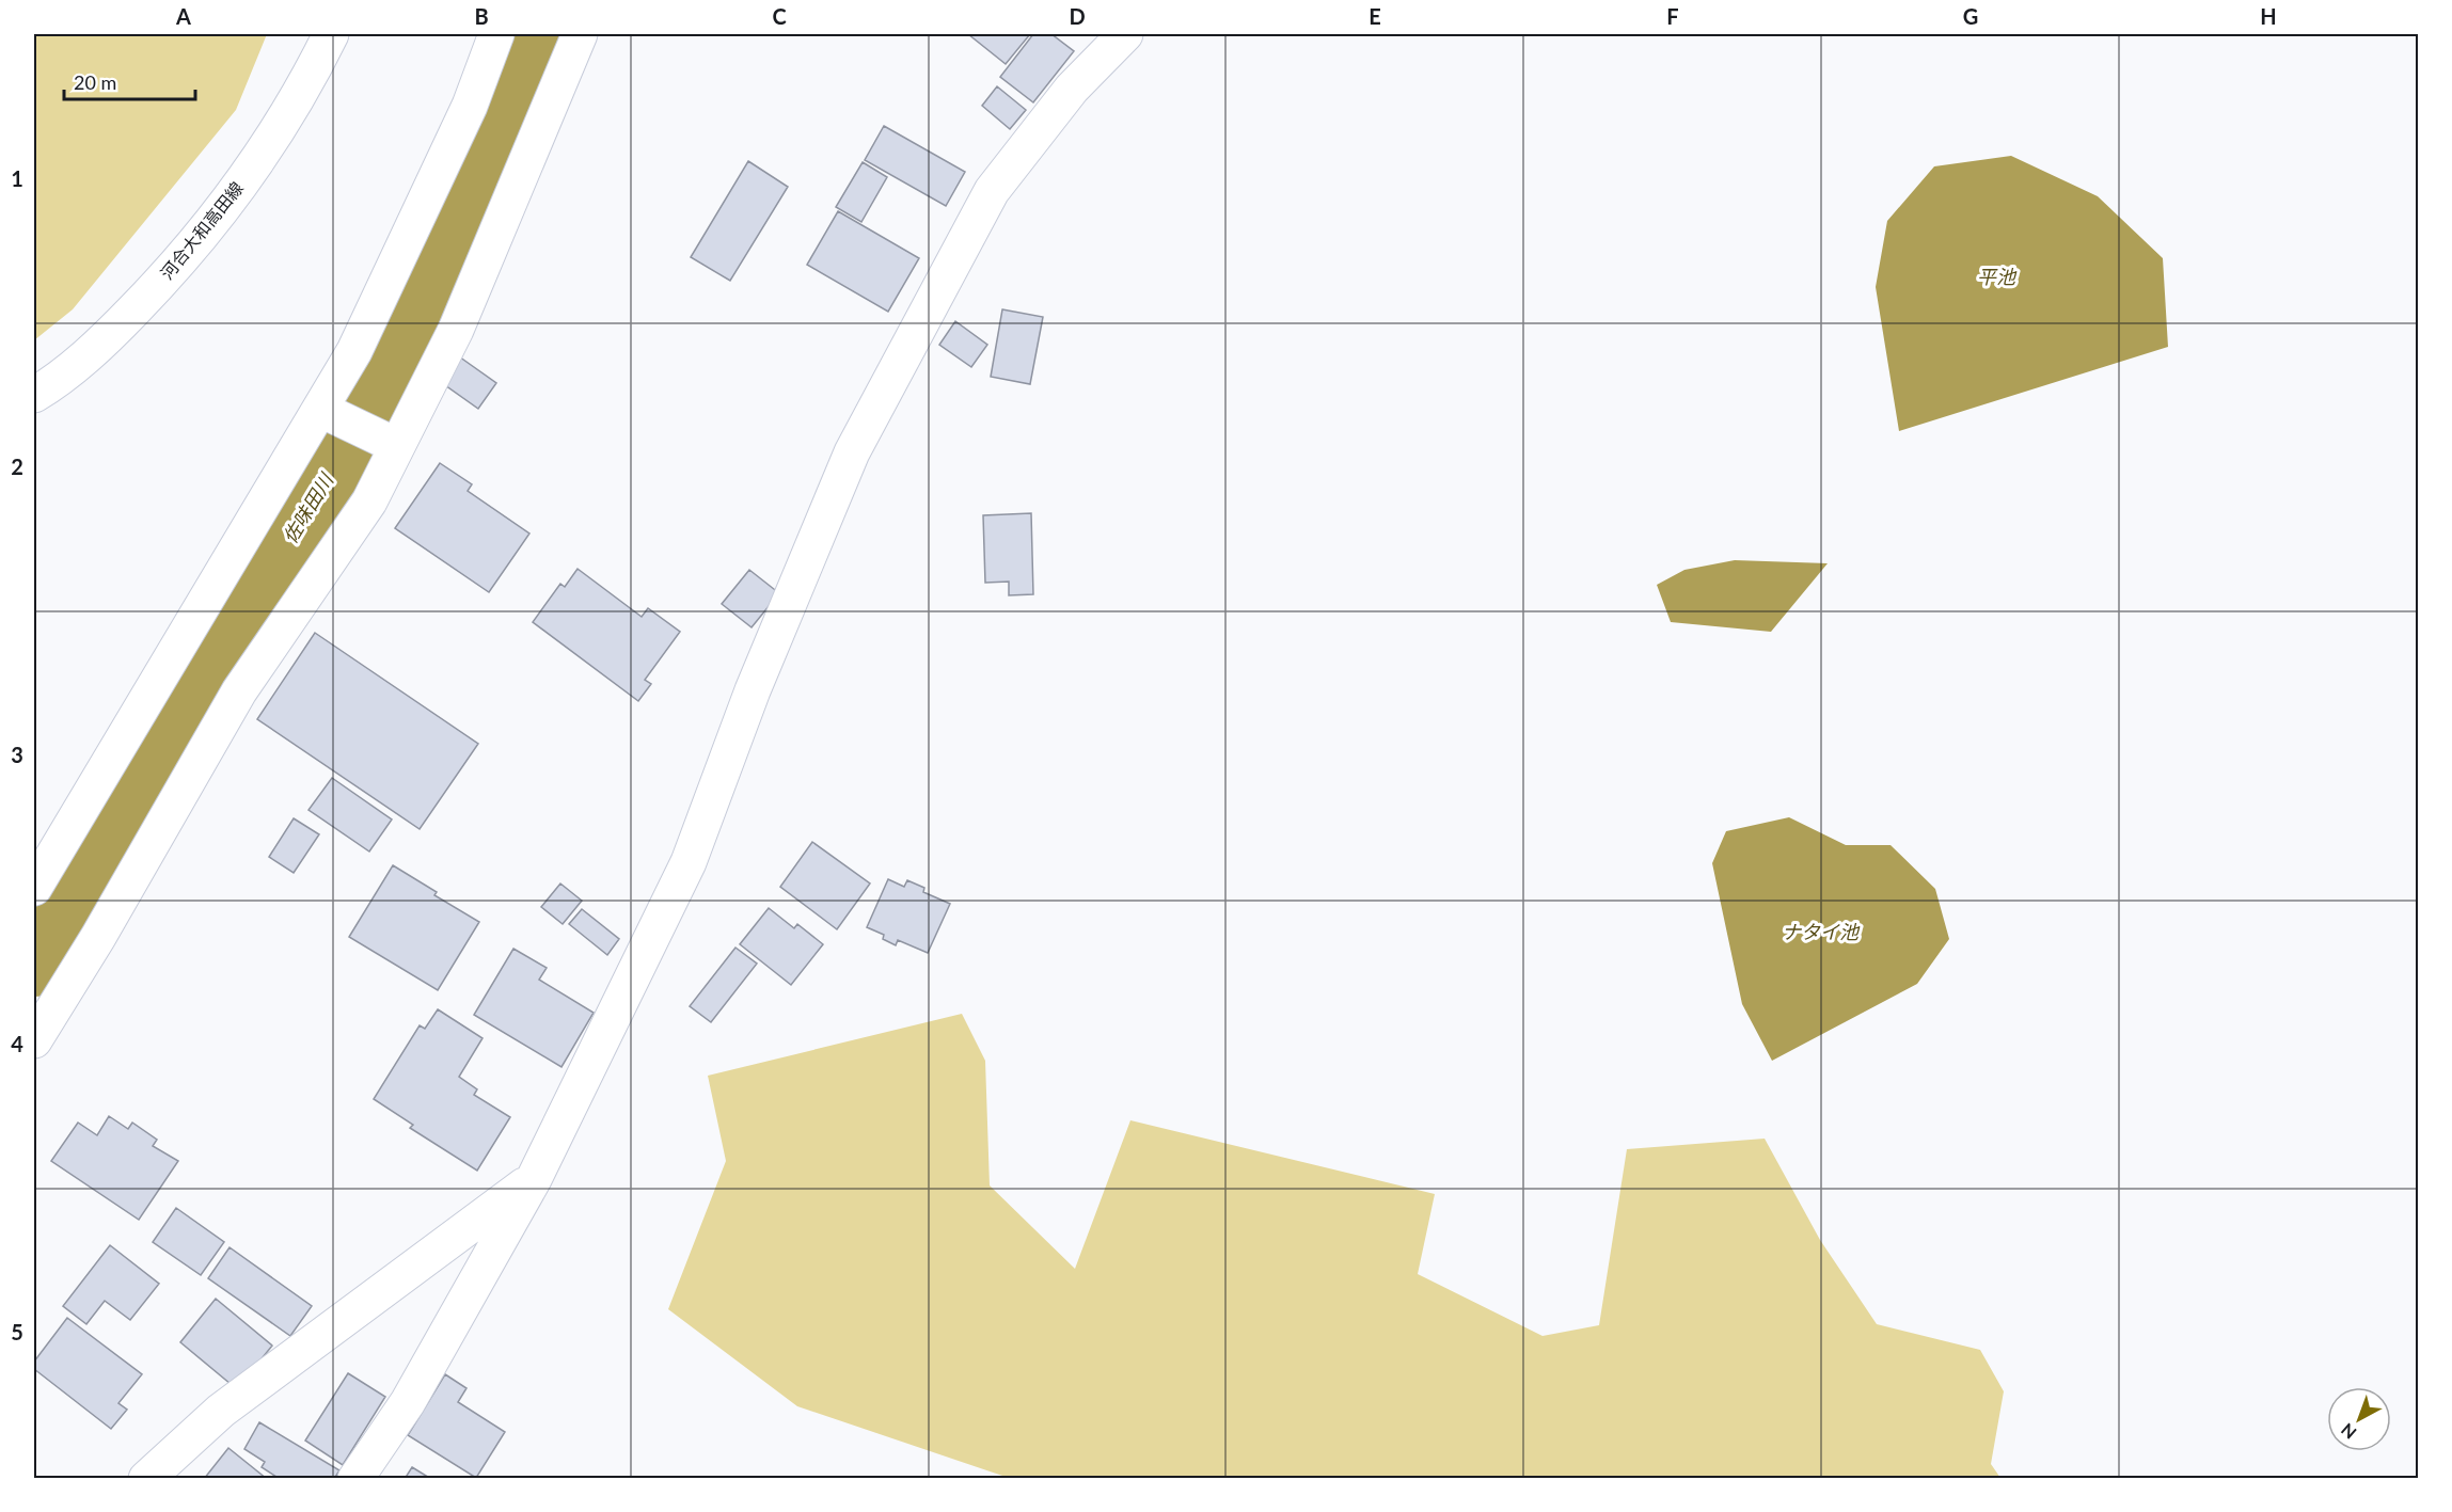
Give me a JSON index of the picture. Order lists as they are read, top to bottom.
{
  "streets": {
    "street": ["河合大和高田線"]
  },
  "water": ["平池", "佐味田川", "ナタイ池"],
  "scale_bar": "20 m",
  "north": "bottom left",
  "grid": {
    "columns": [
      "A",
      "B",
      "C",
      "D",
      "E",
      "F",
      "G",
      "H"
    ],
    "rows": [
      "1",
      "2",
      "3",
      "4",
      "5"
    ]
  }
}
